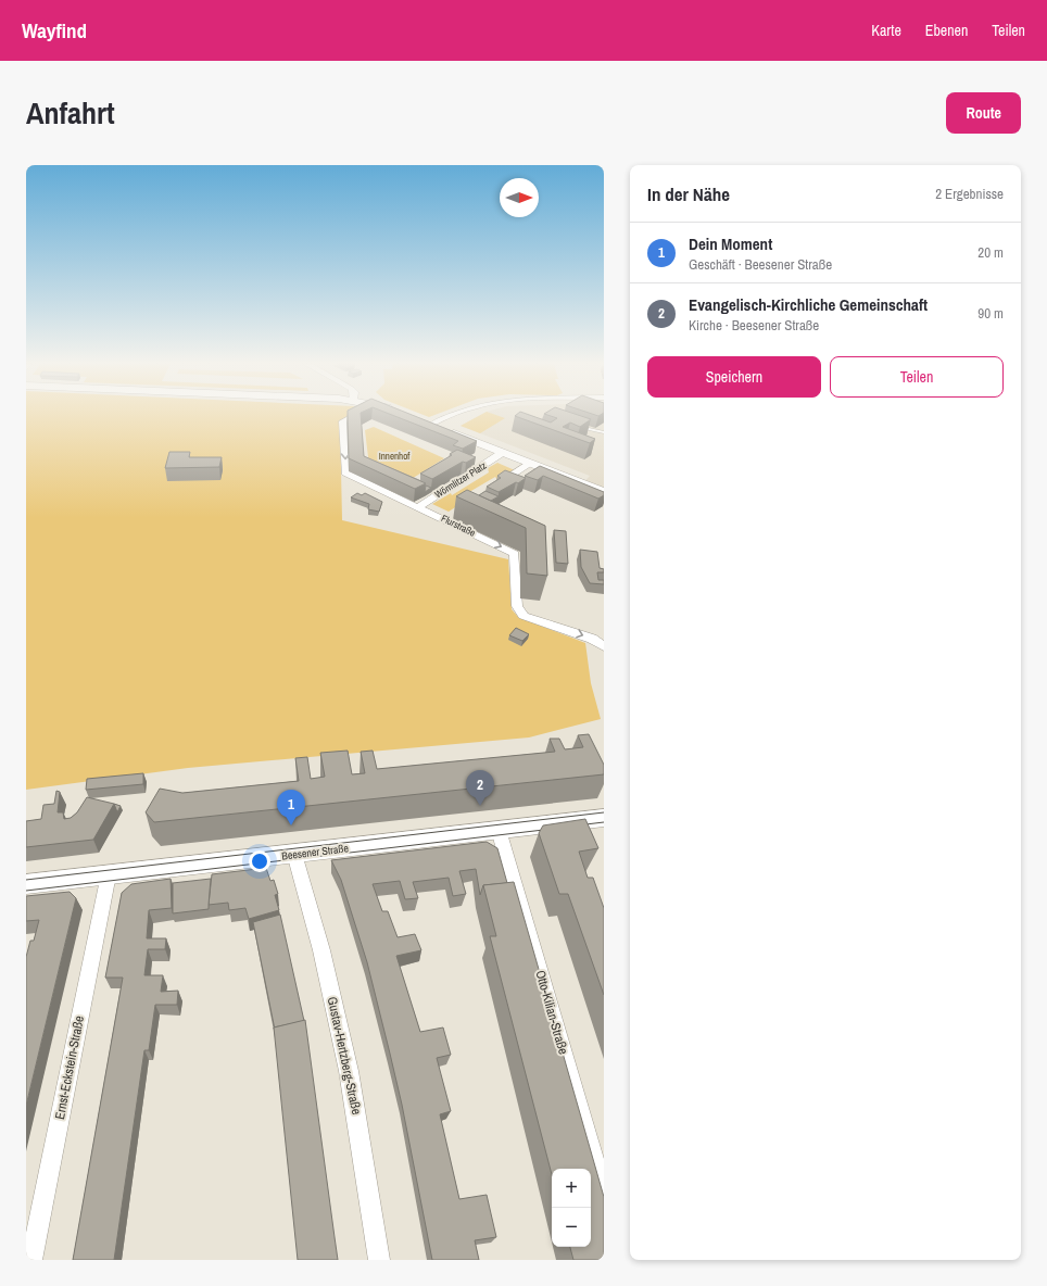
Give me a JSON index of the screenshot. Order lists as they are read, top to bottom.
{
  "streets": {
    "street": [
      "Wörmlitzer Platz",
      "Flurstraße",
      "Beesener Straße",
      "Otto-Kilian-Straße",
      "Gustav-Hertzberg-Straße",
      "Ernst-Eckstein-Straße"
    ]
  },
  "crossings": [
    ["Wörmlitzer Platz", "Flurstraße"],
    ["Beesener Straße", "Otto-Kilian-Straße"],
    ["Beesener Straße", "Gustav-Hertzberg-Straße"],
    ["Beesener Straße", "Ernst-Eckstein-Straße"]
  ],
  "parks": ["Innenhof"],
  "north": "right",
  "page": {
    "header": "Wayfind",
    "nav": ["Karte", "Ebenen", "Teilen"],
    "title": "Anfahrt",
    "buttons": [
      "Route",
      ["Speichern", "Teilen"]
    ],
    "heading": ["In der Nähe", "2 Ergebnisse"],
    "list": [
      {
        "mark": "1",
        "name": "Dein Moment",
        "note": "Geschäft · Beesener Straße",
        "value": "20 m"
      },
      {
        "mark": "2",
        "name": "Evangelisch-Kirchliche Gemeinschaft",
        "note": "Kirche · Beesener Straße",
        "value": "90 m"
      }
    ],
    "pins": ["2", "1"],
    "map_buttons": ["+", "−"]
  }
}
